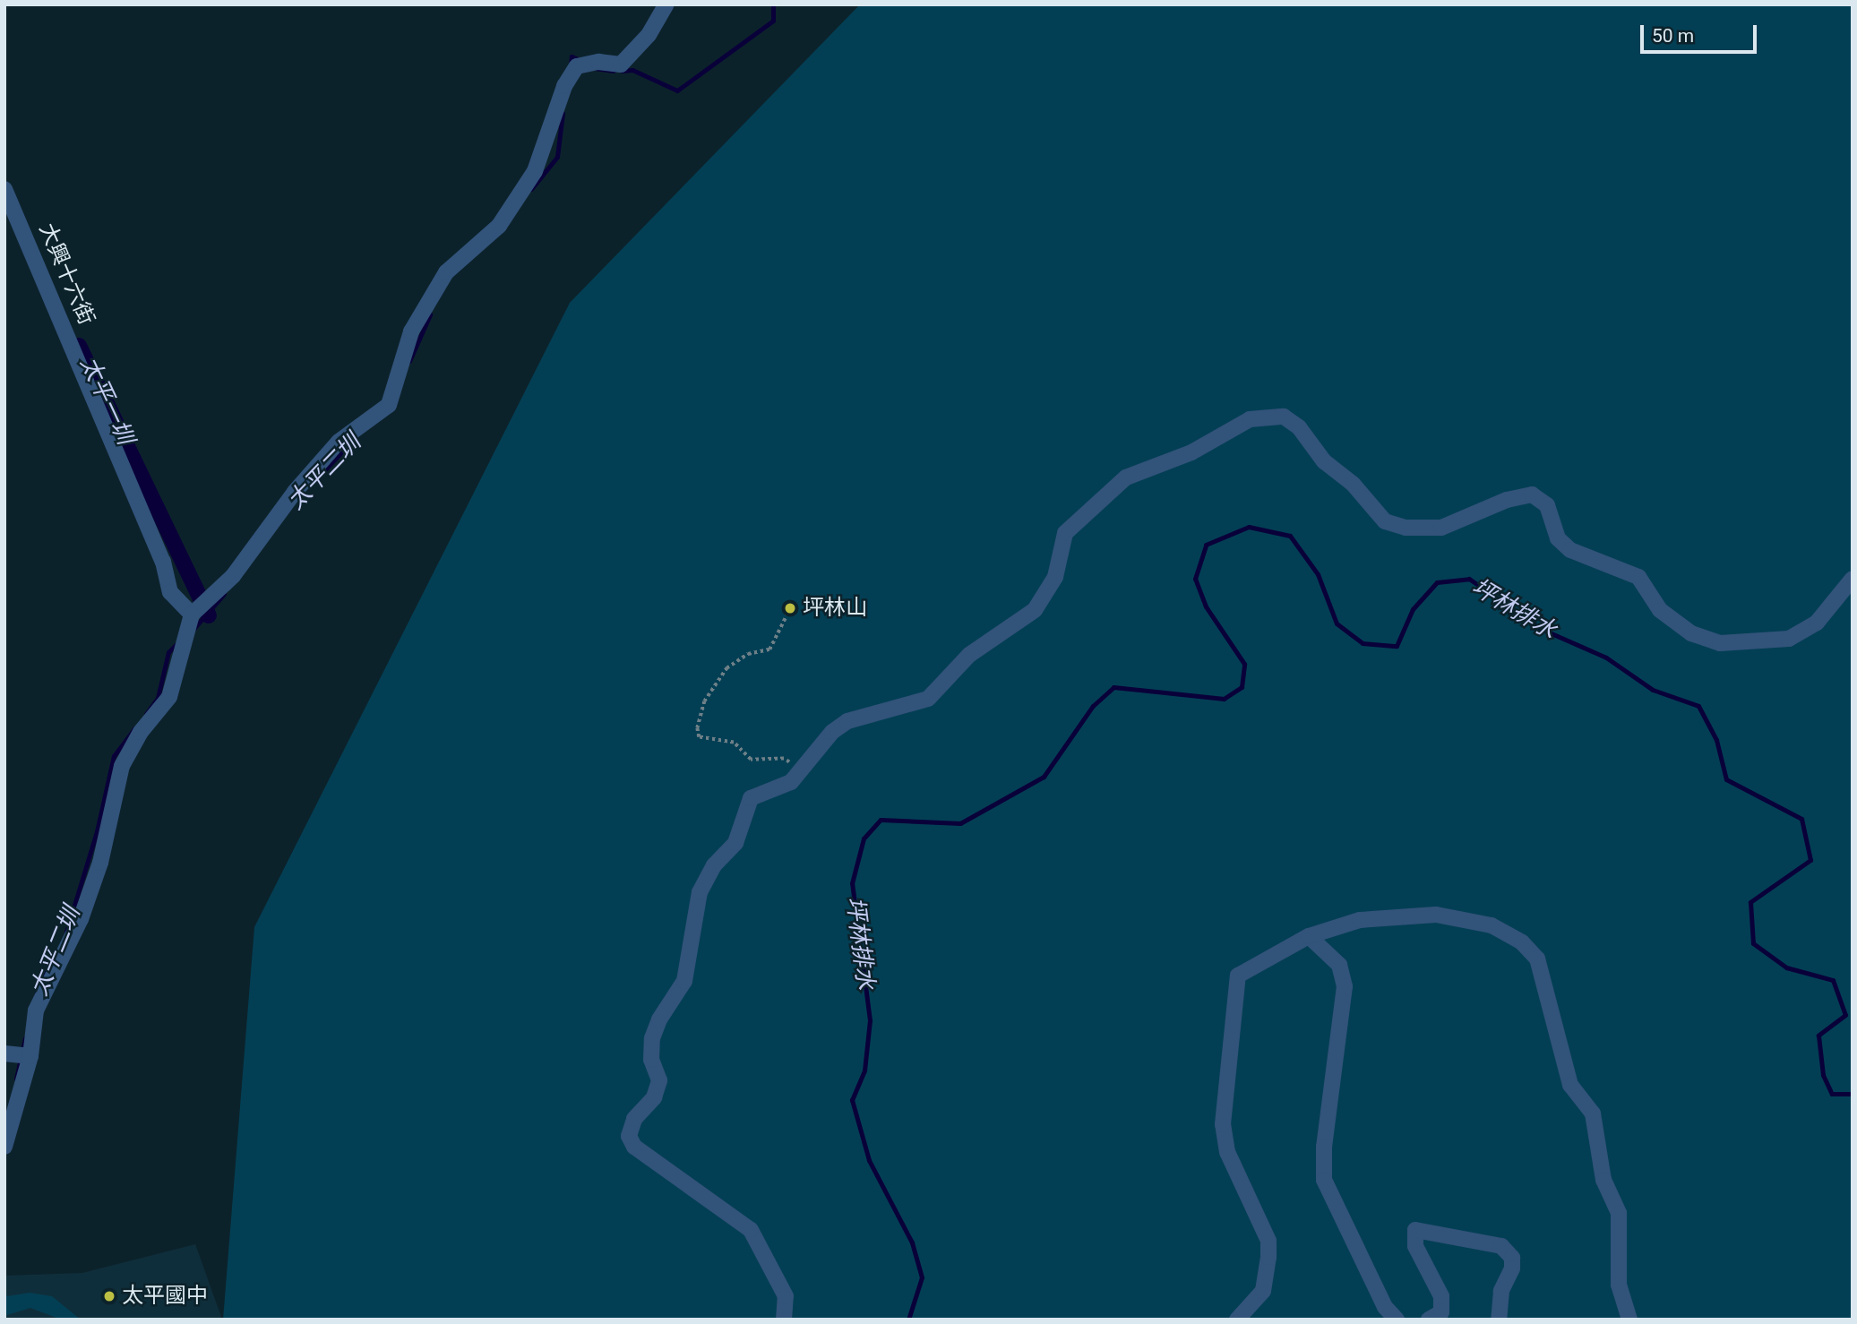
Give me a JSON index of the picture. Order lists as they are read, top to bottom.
{
  "streets": {
    "street": ["大興十六街"]
  },
  "water": ["太平一圳", "太平二圳", "坪林排水"],
  "places": ["坪林山", "太平國中"],
  "scale_bar": "50 m"
}
